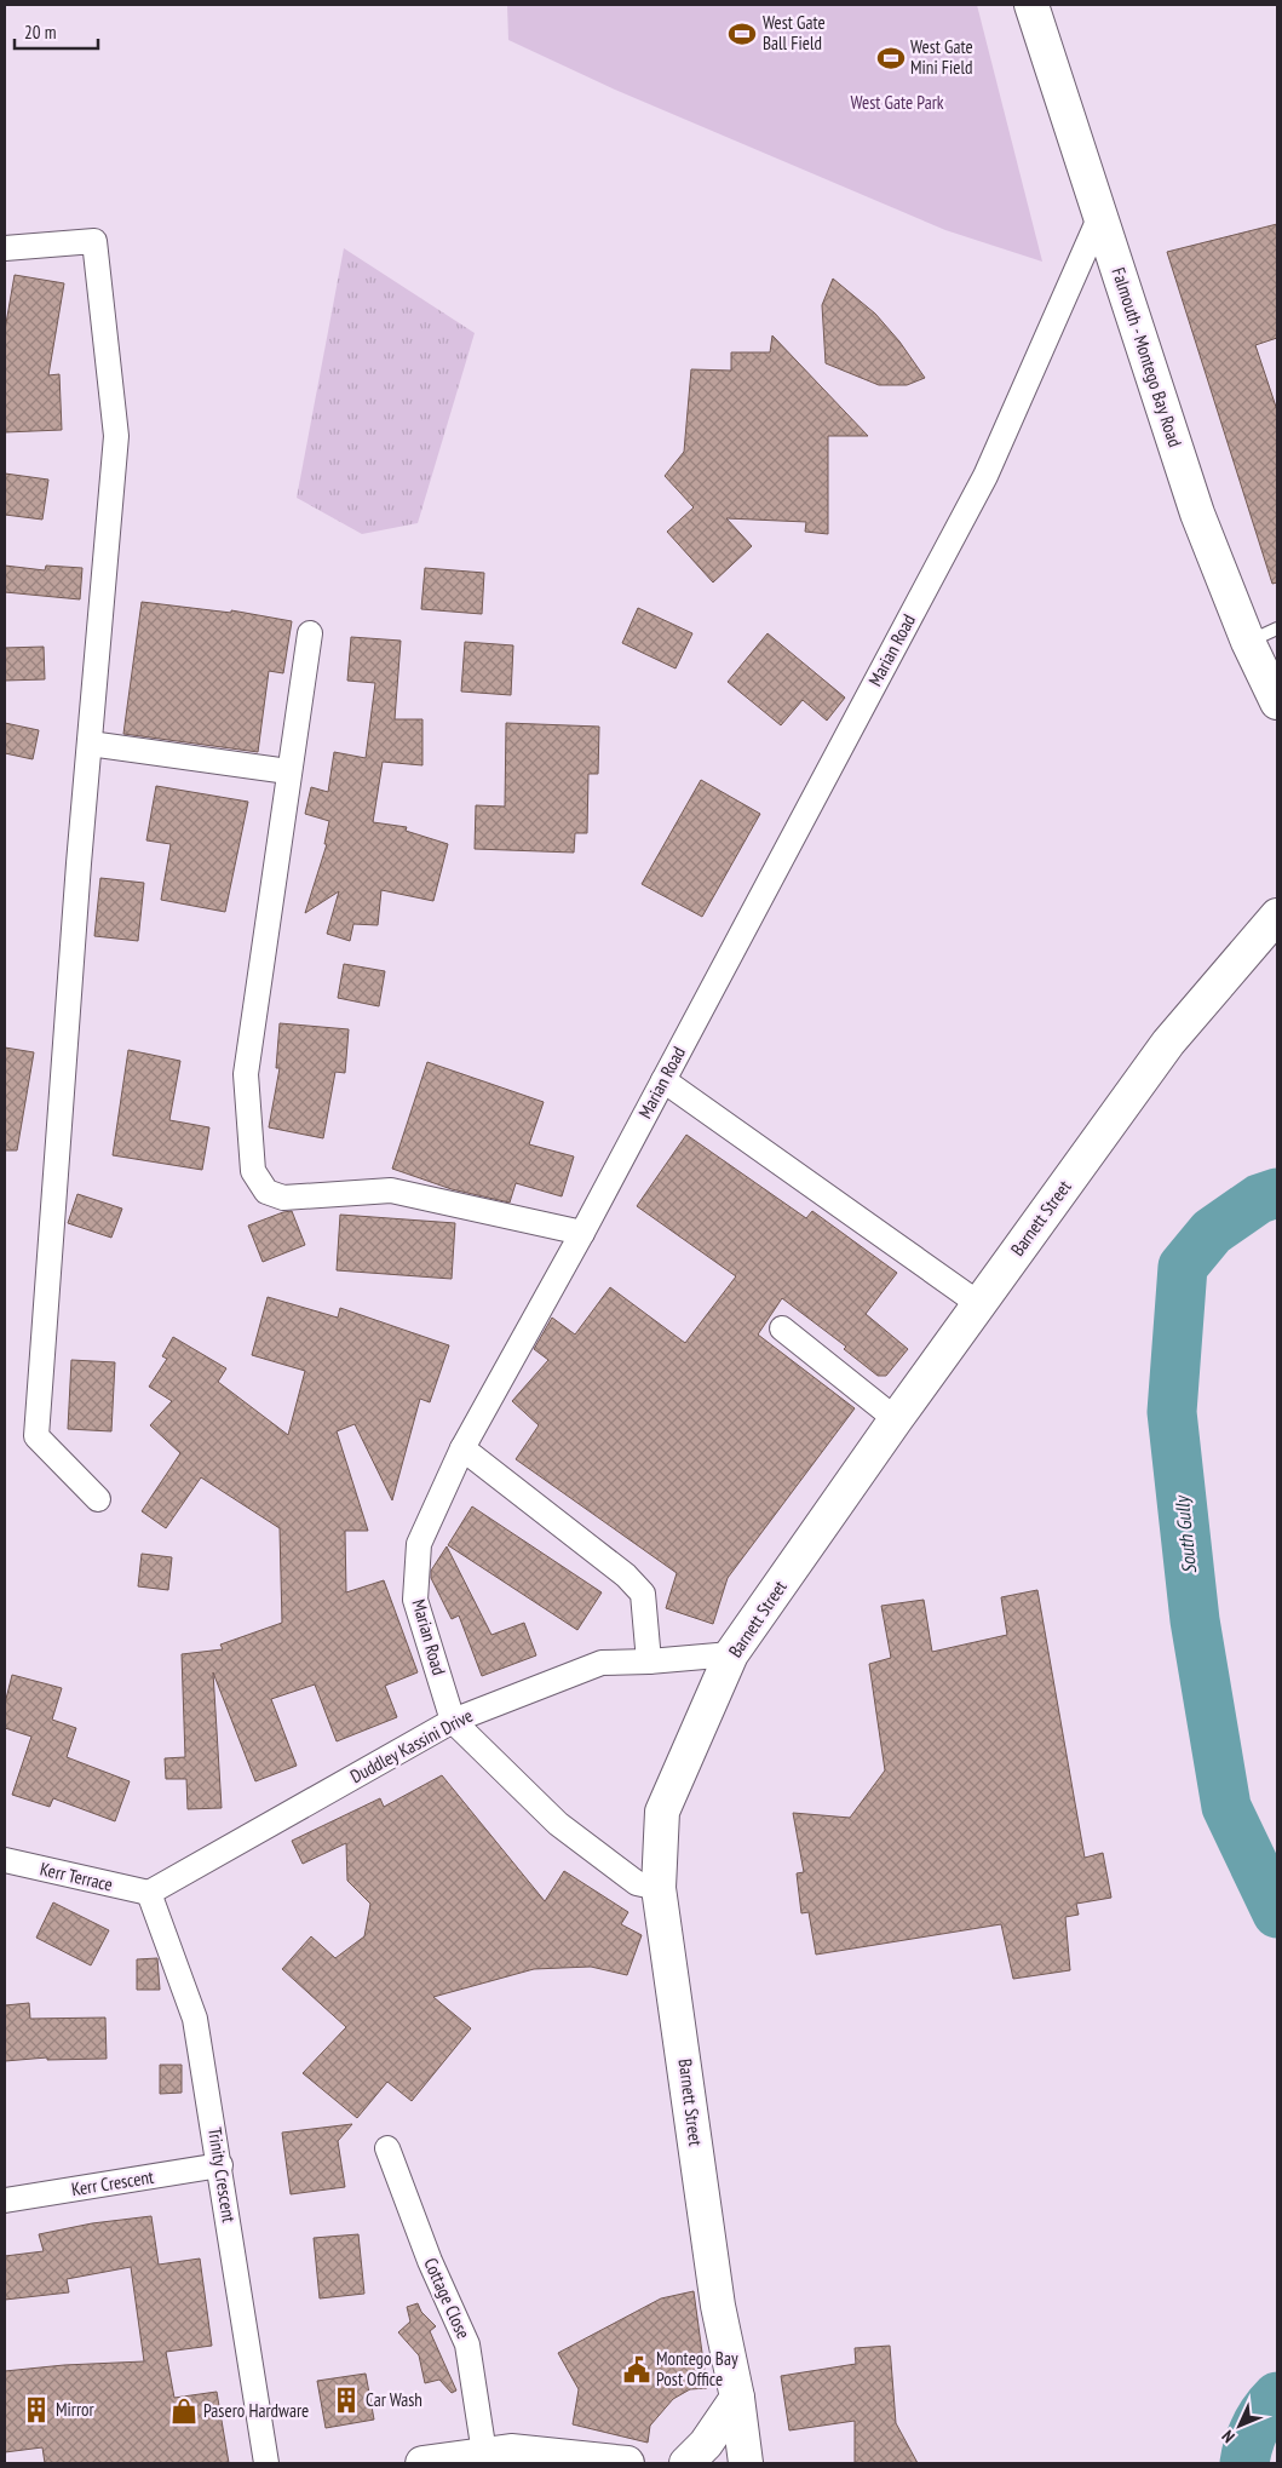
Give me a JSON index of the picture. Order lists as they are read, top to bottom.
{
  "streets": {
    "main road": ["Falmouth - Montego Bay Road", "Barnett Street"],
    "street": [
      "Marian Road",
      "Duddley Kassini Drive",
      "Kerr Terrace",
      "Trinity Crescent",
      "Kerr Crescent",
      "Cottage Close"
    ]
  },
  "crossings": [
    ["Falmouth - Montego Bay Road", "Marian Road"],
    ["Marian Road", "Barnett Street"],
    ["Marian Road", "Duddley Kassini Drive"],
    ["Barnett Street", "Duddley Kassini Drive"],
    ["Duddley Kassini Drive", "Kerr Terrace"],
    ["Duddley Kassini Drive", "Trinity Crescent"],
    ["Kerr Terrace", "Trinity Crescent"],
    ["Trinity Crescent", "Kerr Crescent"]
  ],
  "water": ["South Gully"],
  "parks": ["West Gate Park"],
  "places": {
    "sports": ["West Gate Ball Field", "West Gate Mini Field"],
    "public building": ["Montego Bay Post Office"],
    "building": ["Car Wash", "Mirror"],
    "shop": ["Pasero Hardware"]
  },
  "scale_bar": "20 m",
  "north": "bottom left"
}
